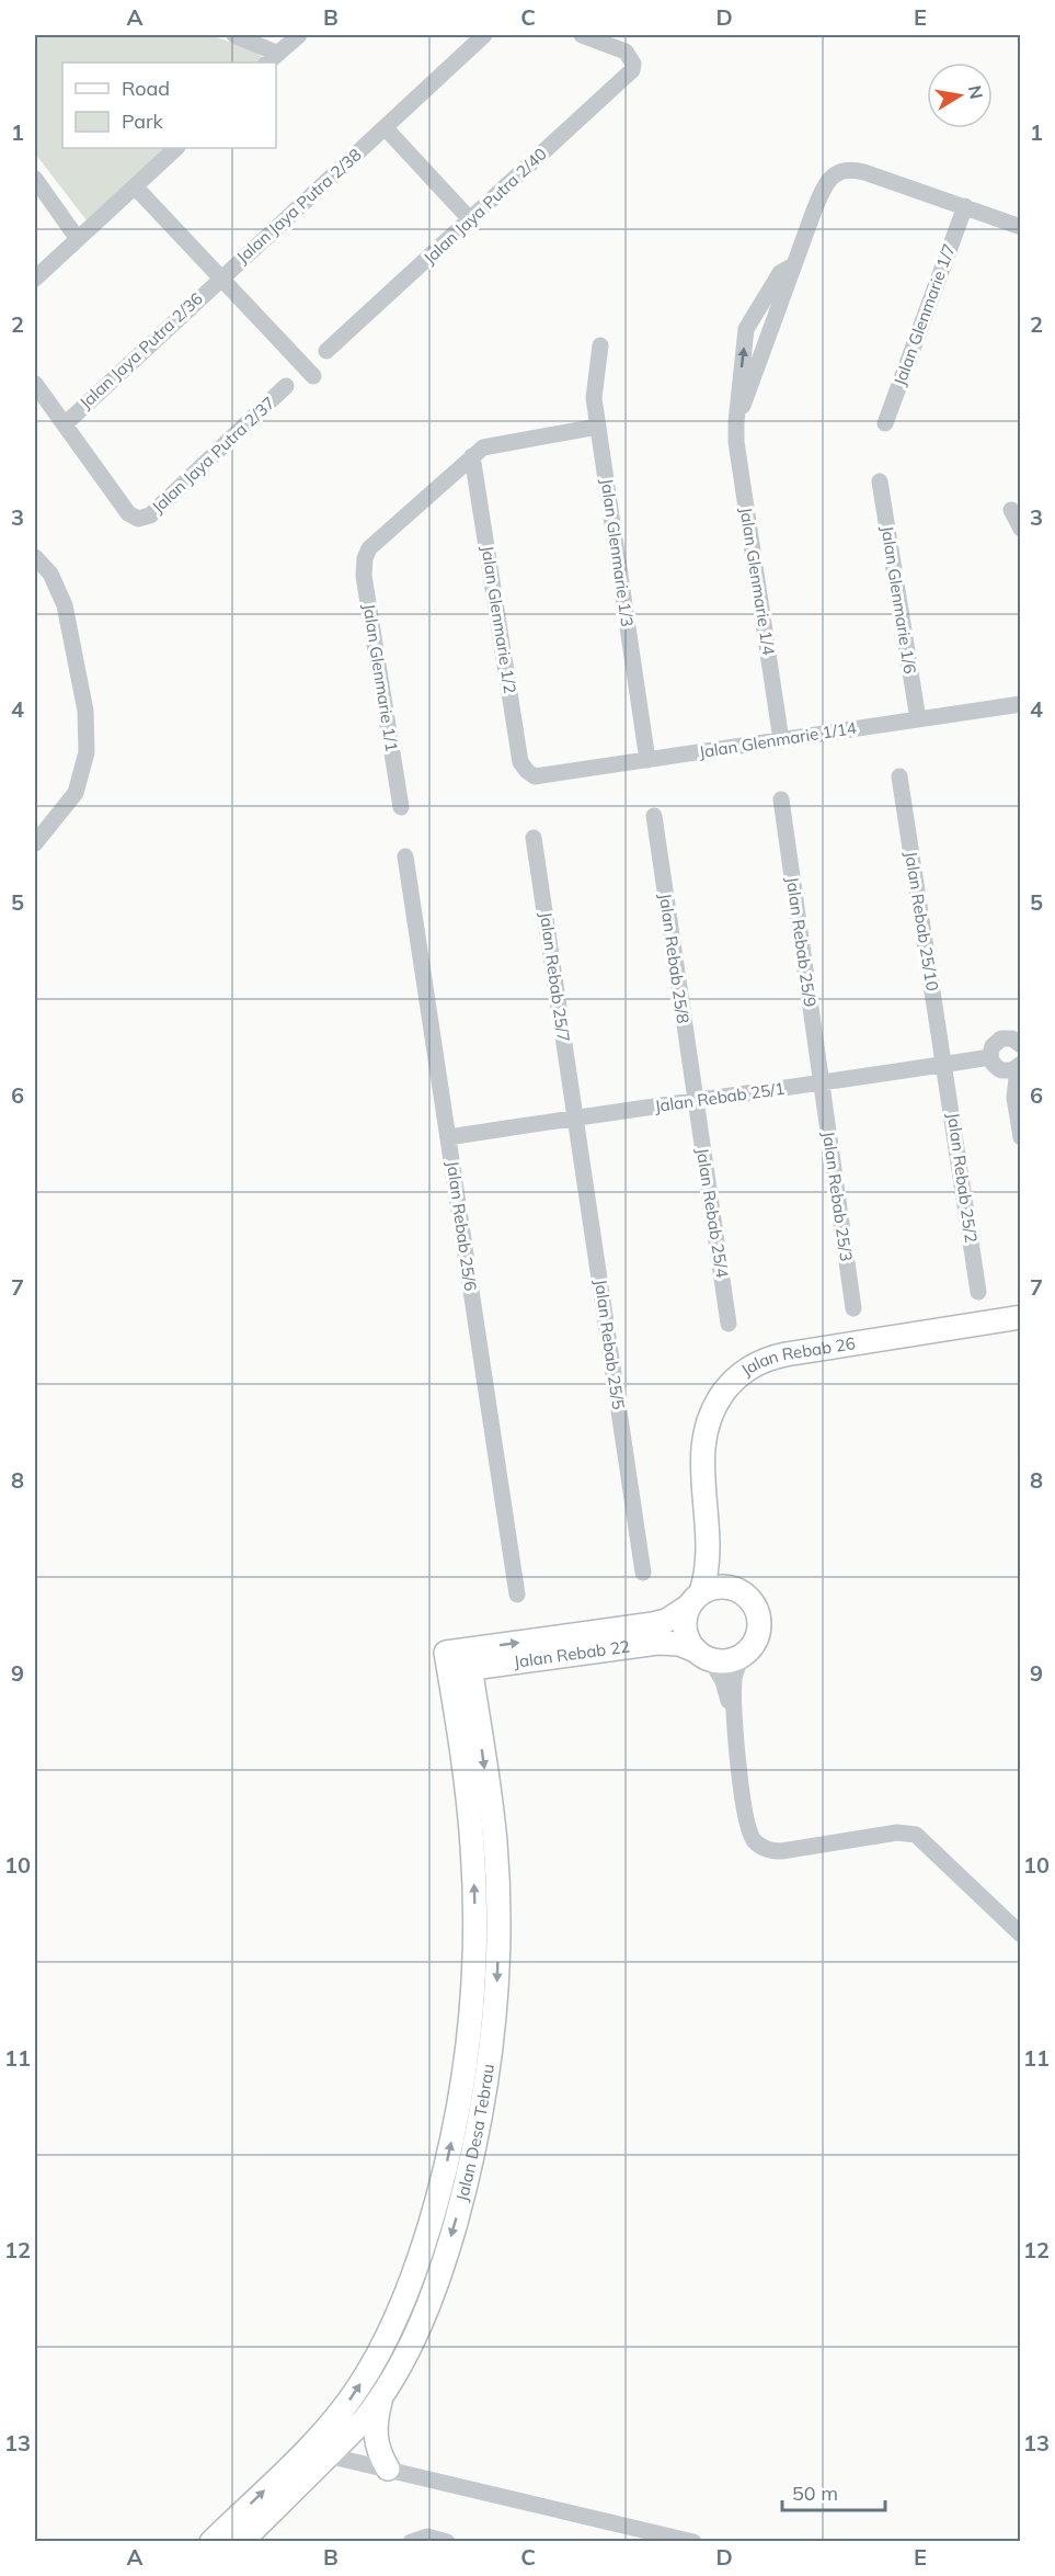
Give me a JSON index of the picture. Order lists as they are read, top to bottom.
{
  "streets": {
    "street": [
      "Jalan Jaya Putra 2/38",
      "Jalan Jaya Putra 2/40",
      "Jalan Glenmarie 1/7",
      "Jalan Jaya Putra 2/36",
      "Jalan Jaya Putra 2/37",
      "Jalan Glenmarie 1/3",
      "Jalan Glenmarie 1/4",
      "Jalan Glenmarie 1/6",
      "Jalan Glenmarie 1/2",
      "Jalan Glenmarie 1/1",
      "Jalan Glenmarie 1/14",
      "Jalan Rebab 25/10",
      "Jalan Rebab 25/9",
      "Jalan Rebab 25/8",
      "Jalan Rebab 25/7",
      "Jalan Rebab 25/1",
      "Jalan Rebab 25/2",
      "Jalan Rebab 25/3",
      "Jalan Rebab 25/4",
      "Jalan Rebab 25/6",
      "Jalan Rebab 25/5",
      "Jalan Rebab 26",
      "Jalan Rebab 22",
      "Jalan Desa Tebrau"
    ]
  },
  "crossings": [
    ["Jalan Jaya Putra 2/38", "Jalan Jaya Putra 2/36"],
    ["Jalan Jaya Putra 2/36", "Jalan Jaya Putra 2/37"],
    ["Jalan Glenmarie 1/3", "Jalan Glenmarie 1/14"],
    ["Jalan Glenmarie 1/4", "Jalan Glenmarie 1/14"],
    ["Jalan Glenmarie 1/6", "Jalan Glenmarie 1/14"],
    ["Jalan Glenmarie 1/2", "Jalan Glenmarie 1/1"],
    ["Jalan Glenmarie 1/2", "Jalan Glenmarie 1/14"],
    ["Jalan Rebab 25/10", "Jalan Rebab 25/1"],
    ["Jalan Rebab 25/10", "Jalan Rebab 25/2"],
    ["Jalan Rebab 25/9", "Jalan Rebab 25/1"],
    ["Jalan Rebab 25/9", "Jalan Rebab 25/3"],
    ["Jalan Rebab 25/8", "Jalan Rebab 25/1"],
    ["Jalan Rebab 25/8", "Jalan Rebab 25/4"],
    ["Jalan Rebab 25/7", "Jalan Rebab 25/1"],
    ["Jalan Rebab 25/7", "Jalan Rebab 25/5"],
    ["Jalan Rebab 25/1", "Jalan Rebab 25/2"],
    ["Jalan Rebab 25/1", "Jalan Rebab 25/3"],
    ["Jalan Rebab 25/1", "Jalan Rebab 25/4"],
    ["Jalan Rebab 25/1", "Jalan Rebab 25/6"],
    ["Jalan Rebab 25/1", "Jalan Rebab 25/5"],
    ["Jalan Rebab 26", "Jalan Rebab 22"],
    ["Jalan Rebab 22", "Jalan Desa Tebrau"]
  ],
  "legend": ["Road", "Park"],
  "scale_bar": "50 m",
  "north": "right",
  "grid": {
    "columns": [
      "A",
      "B",
      "C",
      "D",
      "E"
    ],
    "rows": [
      "1",
      "2",
      "3",
      "4",
      "5",
      "6",
      "7",
      "8",
      "9",
      "10",
      "11",
      "12",
      "13"
    ]
  }
}
